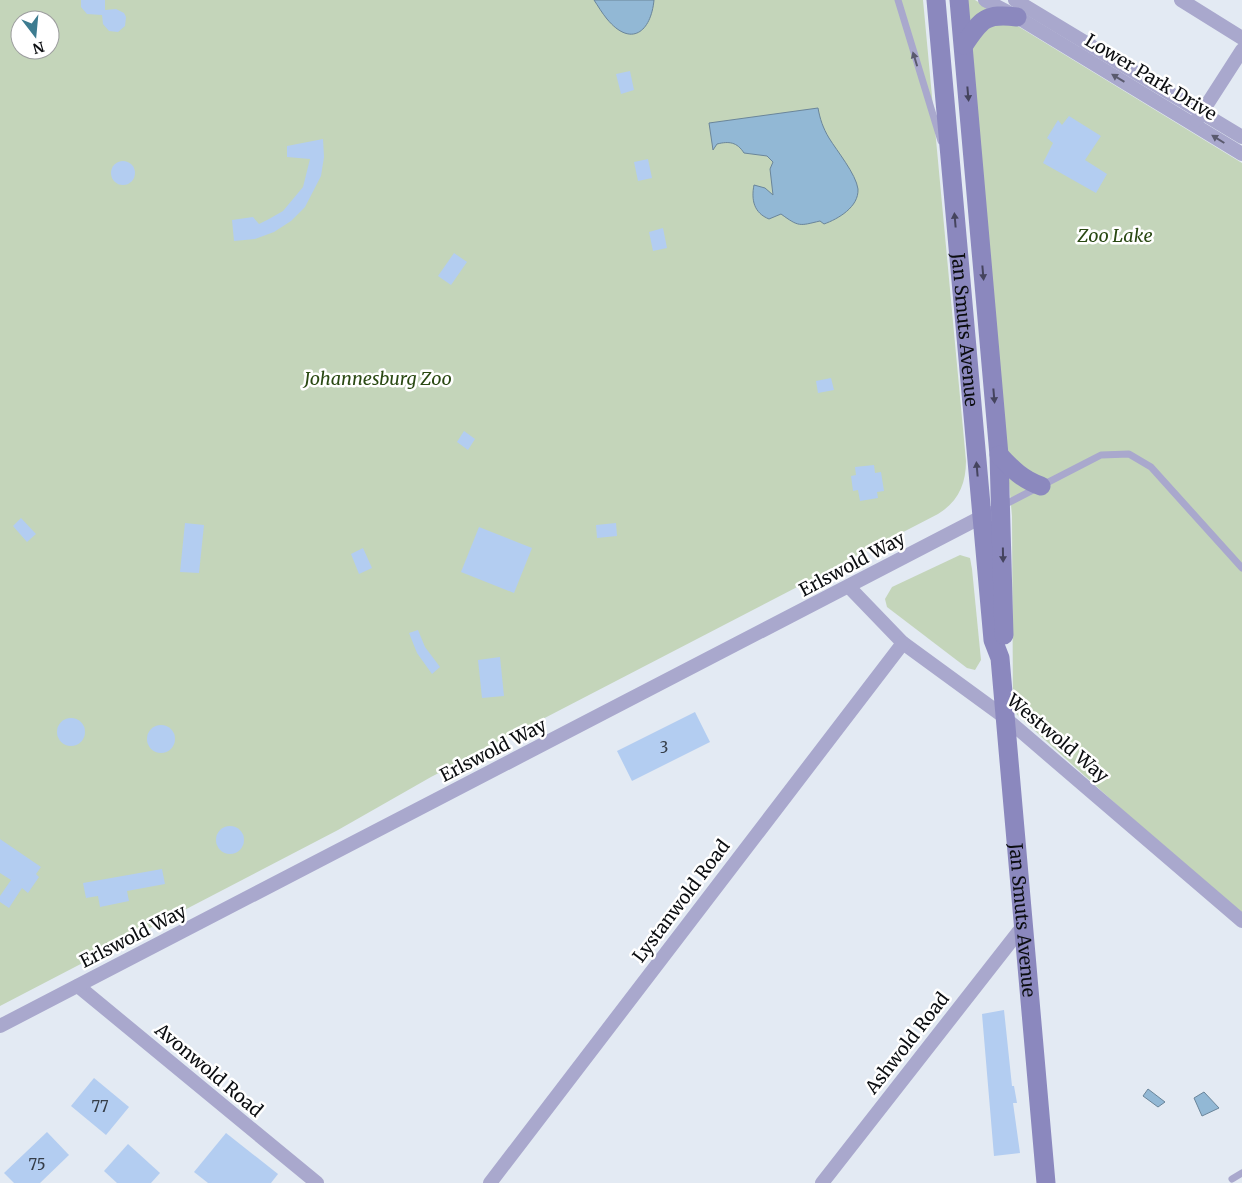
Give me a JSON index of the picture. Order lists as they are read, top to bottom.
{
  "streets": {
    "main road": ["Jan Smuts Avenue"],
    "street": [
      "Lower Park Drive",
      "Erlswold Way",
      "Westwold Way",
      "Lystanwold Road",
      "Ashwold Road",
      "Avonwold Road"
    ]
  },
  "crossings": [
    ["Jan Smuts Avenue", "Erlswold Way"],
    ["Jan Smuts Avenue", "Westwold Way"],
    ["Jan Smuts Avenue", "Ashwold Road"],
    ["Erlswold Way", "Westwold Way"],
    ["Erlswold Way", "Avonwold Road"],
    ["Westwold Way", "Lystanwold Road"]
  ],
  "parks": ["Zoo Lake", "Johannesburg Zoo"],
  "house_numbers": ["3", "77", "75"],
  "north": "bottom"
}
